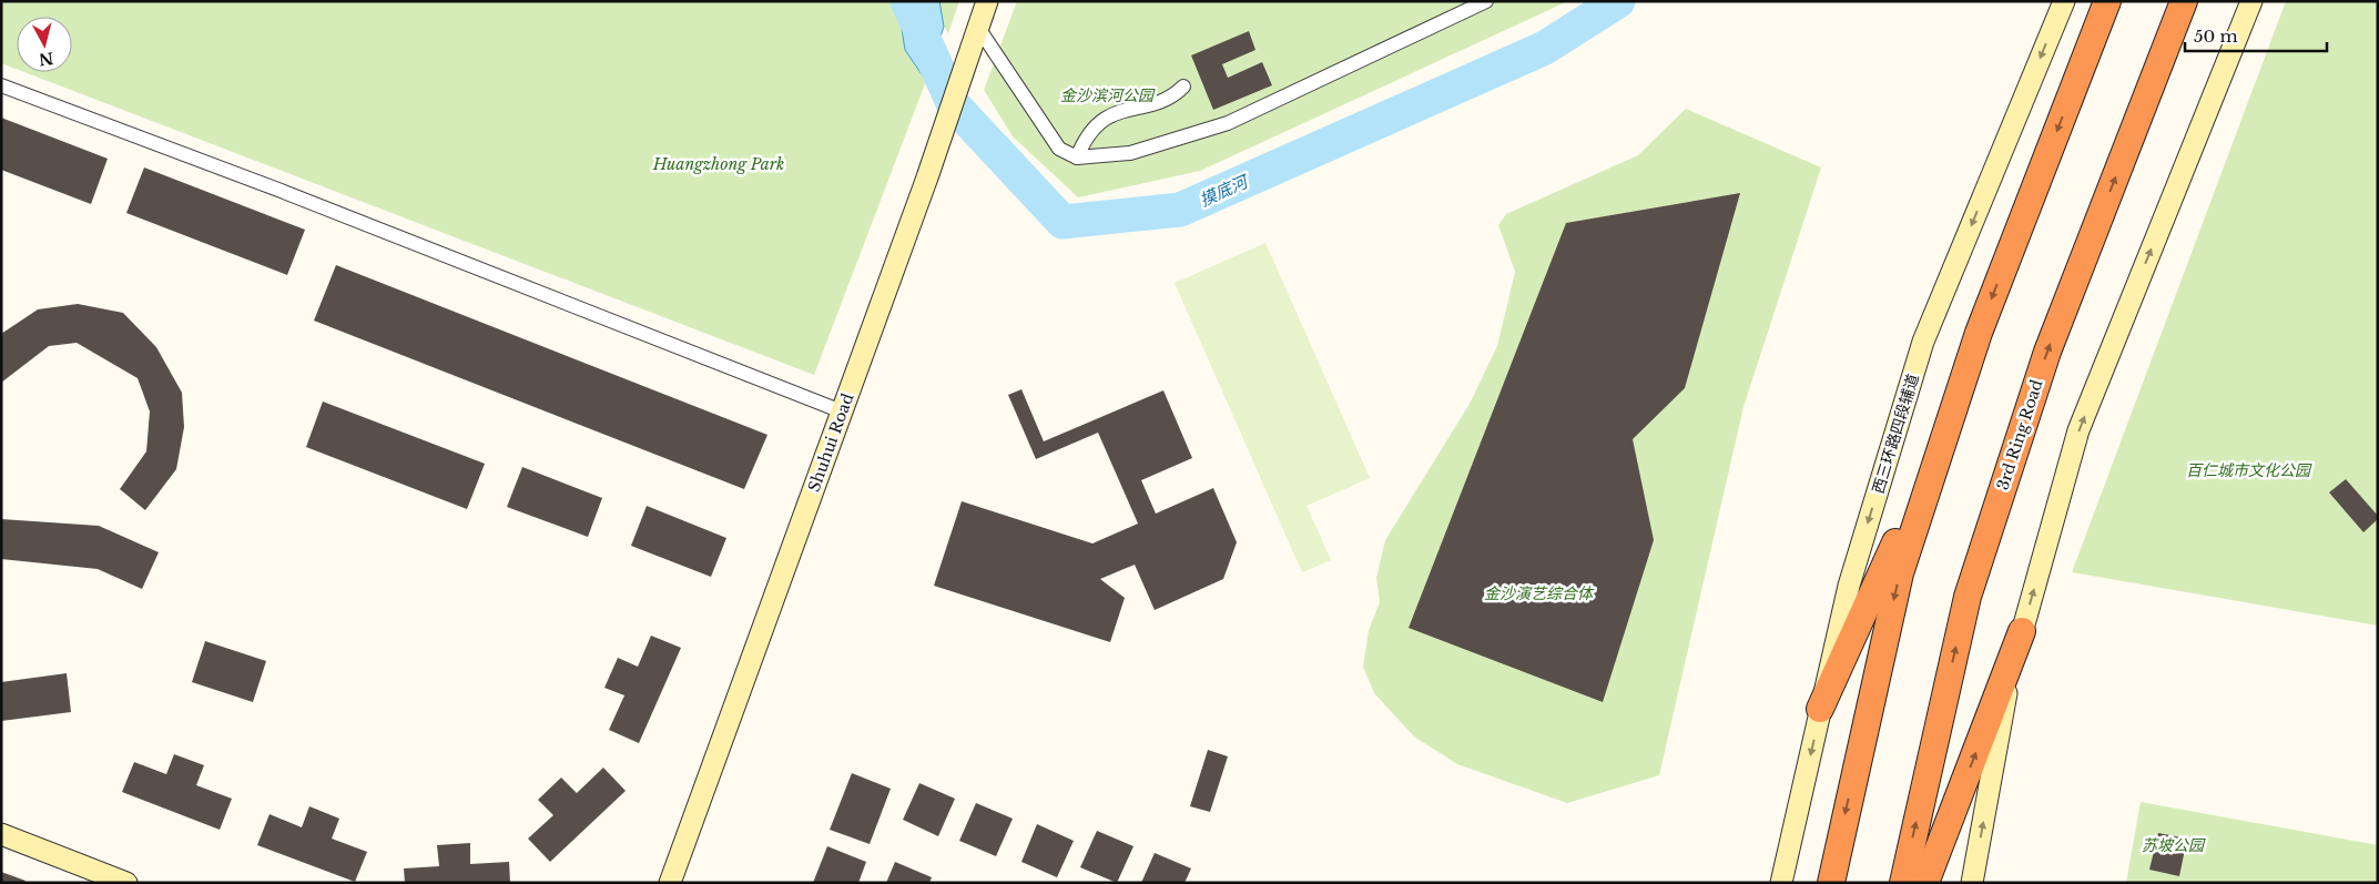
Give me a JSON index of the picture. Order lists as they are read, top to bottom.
{
  "streets": {
    "highway": ["3rd Ring Road"],
    "main road": ["西三环路四段辅道", "Shuhui Road"]
  },
  "water": ["摸底河"],
  "parks": [
    "金沙滨河公园",
    "Huangzhong Park",
    "百仁城市文化公园",
    "金沙演艺综合体",
    "苏坡公园"
  ],
  "scale_bar": "50 m",
  "north": "bottom"
}
